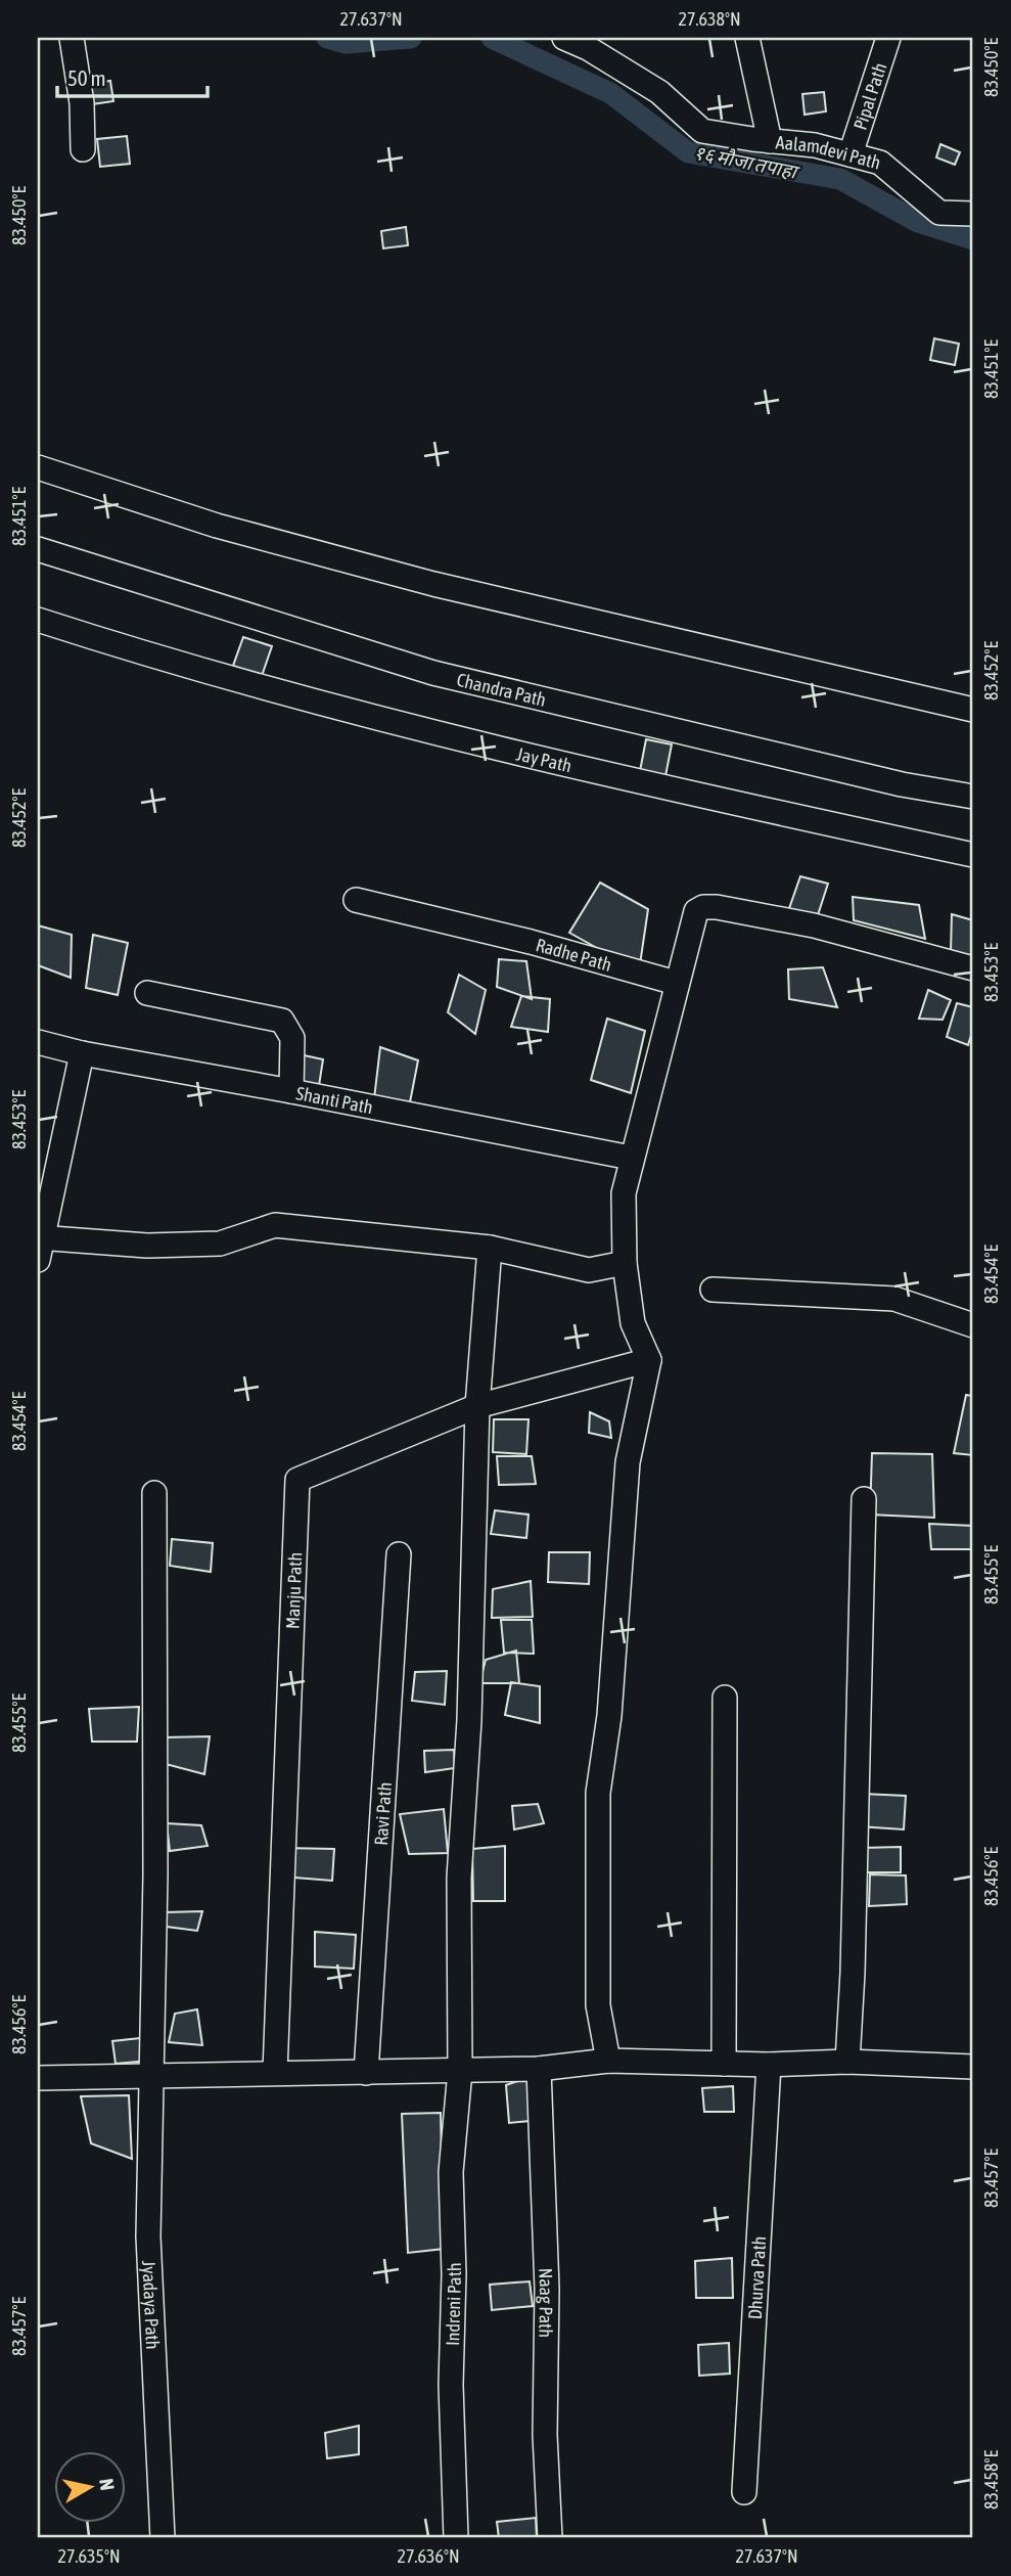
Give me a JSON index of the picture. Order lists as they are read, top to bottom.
{
  "streets": {
    "street": [
      "Pipal Path",
      "Aalamdevi Path",
      "Chandra Path",
      "Jay Path",
      "Radhe Path",
      "Shanti Path",
      "Manju Path",
      "Ravi Path",
      "Dhurva Path",
      "Naag Path",
      "Indreni Path",
      "Jyadaya Path"
    ]
  },
  "crossings": [
    ["Pipal Path", "Aalamdevi Path"],
    ["Manju Path", "Indreni Path"]
  ],
  "water": ["१६ मौजा तपाहा"],
  "scale_bar": "50 m",
  "north": "right",
  "coordinates": [
    "27.637°N",
    "27.638°N",
    "83.450°E",
    "83.451°E",
    "83.452°E",
    "83.453°E",
    "83.454°E",
    "83.455°E",
    "83.456°E",
    "83.457°E",
    "83.458°E",
    "27.635°N",
    "27.636°N"
  ]
}
